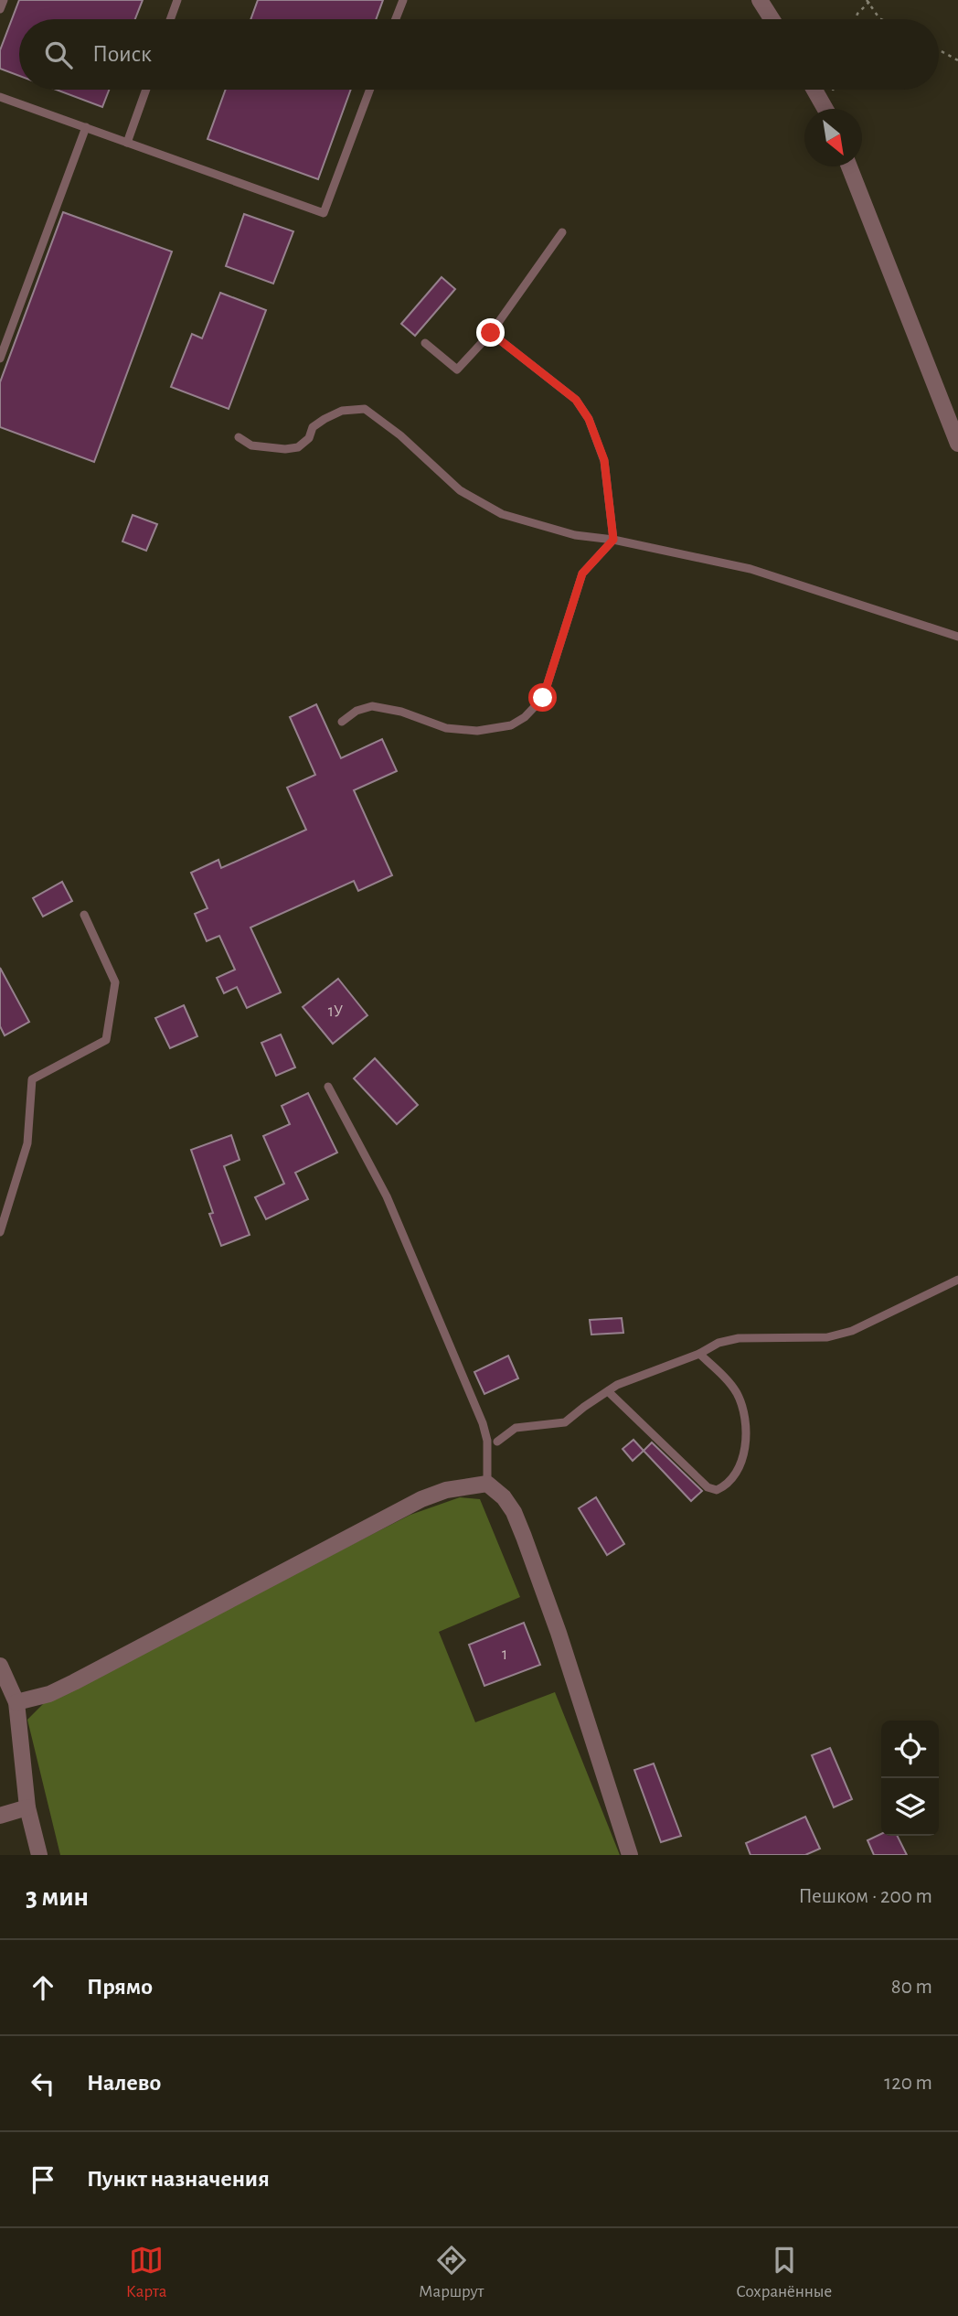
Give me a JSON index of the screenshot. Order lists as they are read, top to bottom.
{
  "house_numbers": ["1У", "1"],
  "north": "bottom right",
  "page": {
    "search": "Поиск",
    "heading": ["3 мин", "Пешком · 200 m"],
    "list": [
      ["Прямо", "80 m"],
      ["Налево", "120 m"],
      "Пункт назначения"
    ],
    "nav": ["Карта", "Маршрут", "Сохранённые"]
  }
}
